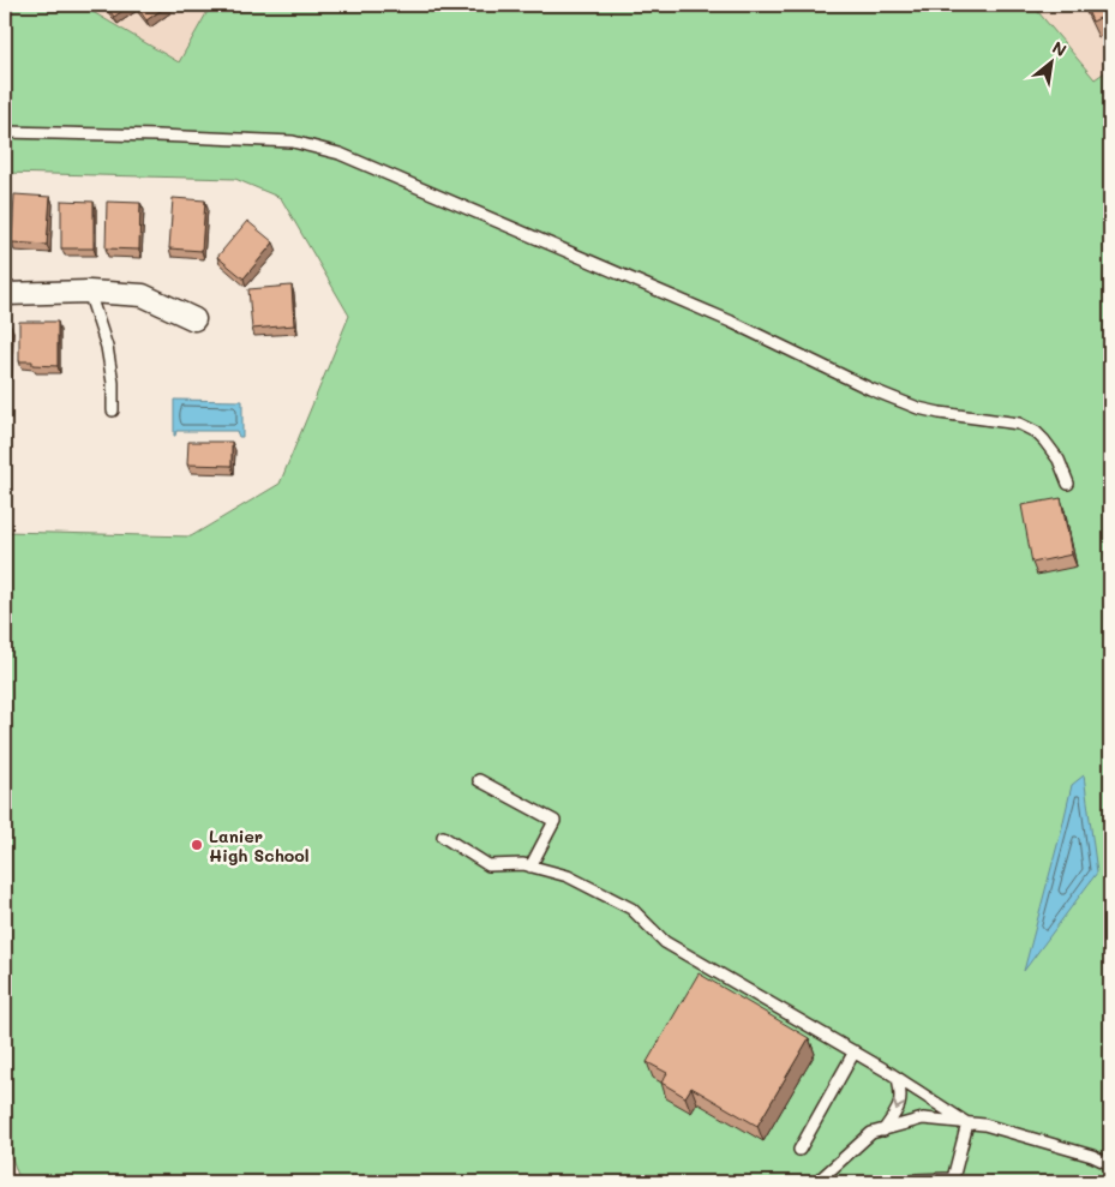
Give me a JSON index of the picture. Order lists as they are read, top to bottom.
{
  "places": ["Lanier High School"],
  "north": "top right"
}
